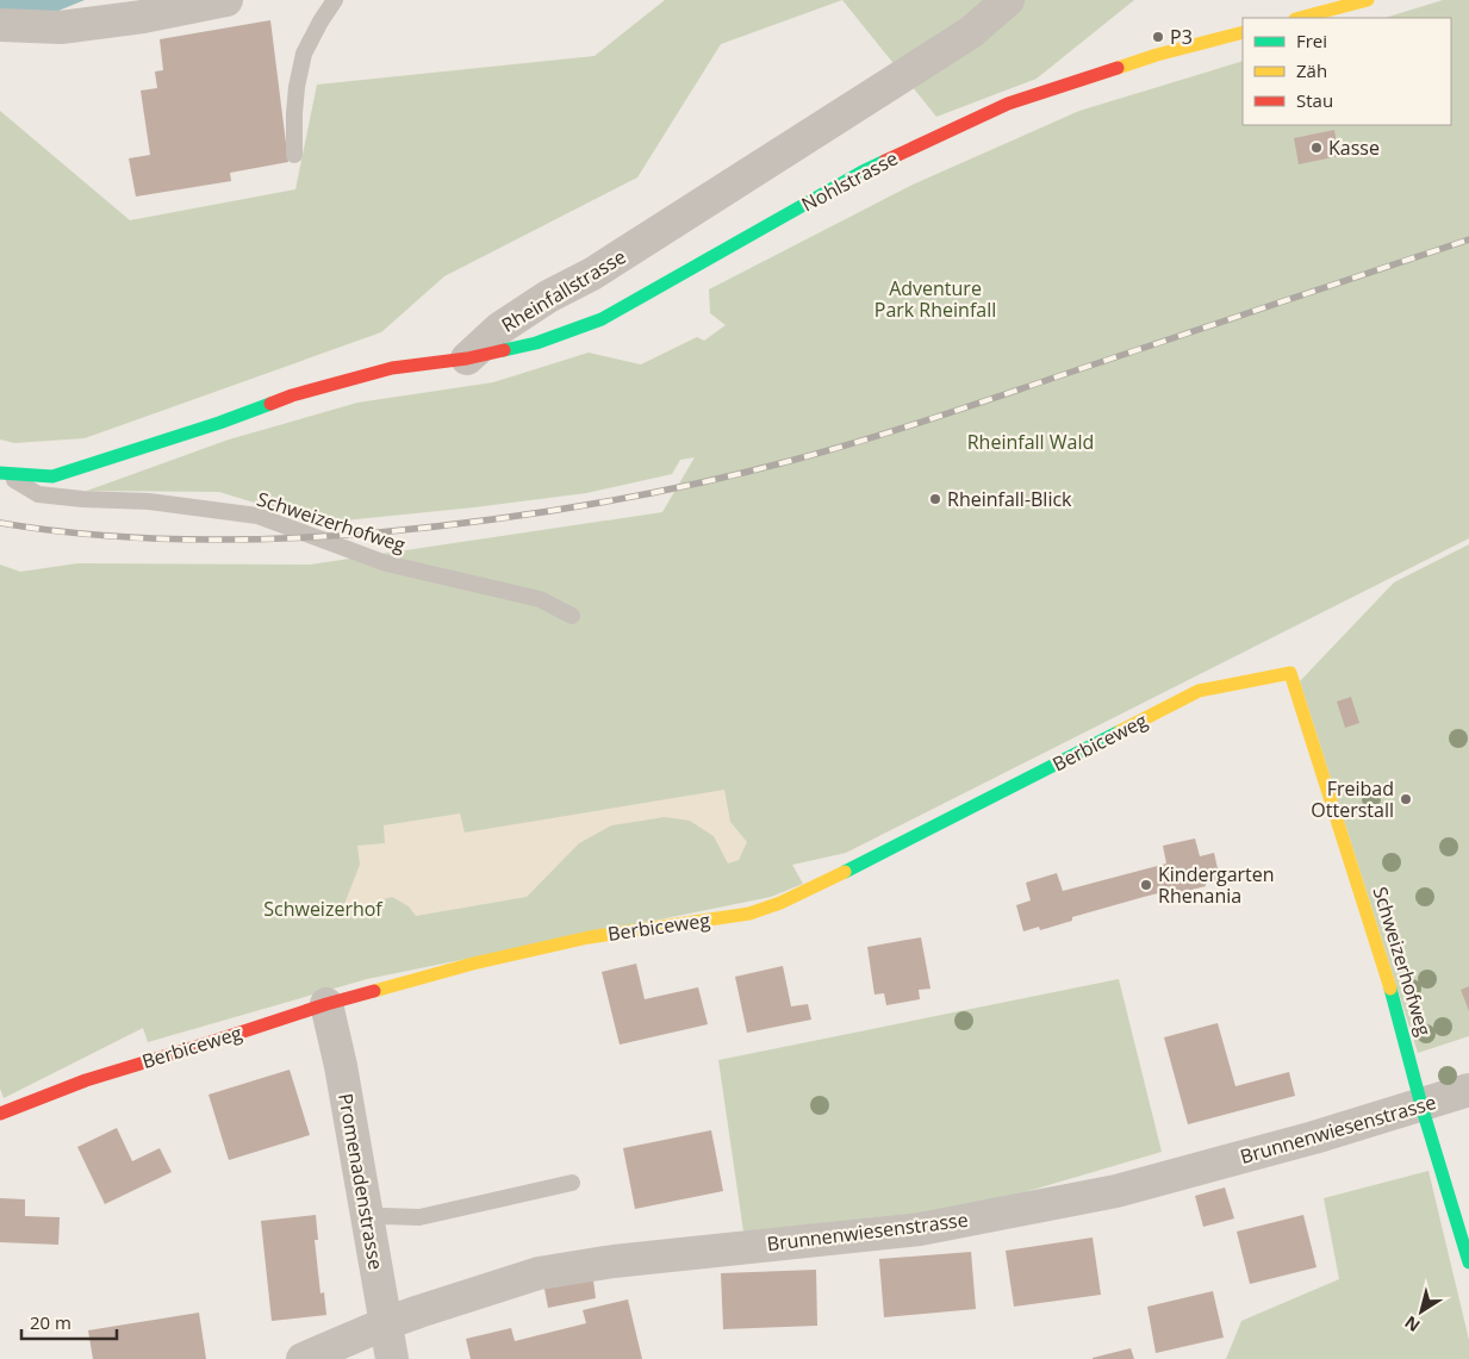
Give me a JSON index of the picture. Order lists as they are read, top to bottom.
{
  "streets": {
    "street": [
      "Nohlstrasse",
      "Rheinfallstrasse",
      "Schweizerhofweg",
      "Berbiceweg",
      "Brunnenwiesenstrasse",
      "Promenadenstrasse"
    ]
  },
  "crossings": [
    ["Nohlstrasse", "Rheinfallstrasse"],
    ["Schweizerhofweg", "Berbiceweg"],
    ["Schweizerhofweg", "Brunnenwiesenstrasse"],
    ["Berbiceweg", "Promenadenstrasse"],
    ["Brunnenwiesenstrasse", "Promenadenstrasse"]
  ],
  "parks": ["Adventure Park Rheinfall", "Rheinfall Wald", "Schweizerhof"],
  "places": [
    "P3",
    "Kasse",
    "Rheinfall-Blick",
    "Freibad Otterstall",
    "Kindergarten Rhenania"
  ],
  "legend": ["Frei", "Zäh", "Stau"],
  "scale_bar": "20 m",
  "north": "bottom left"
}
